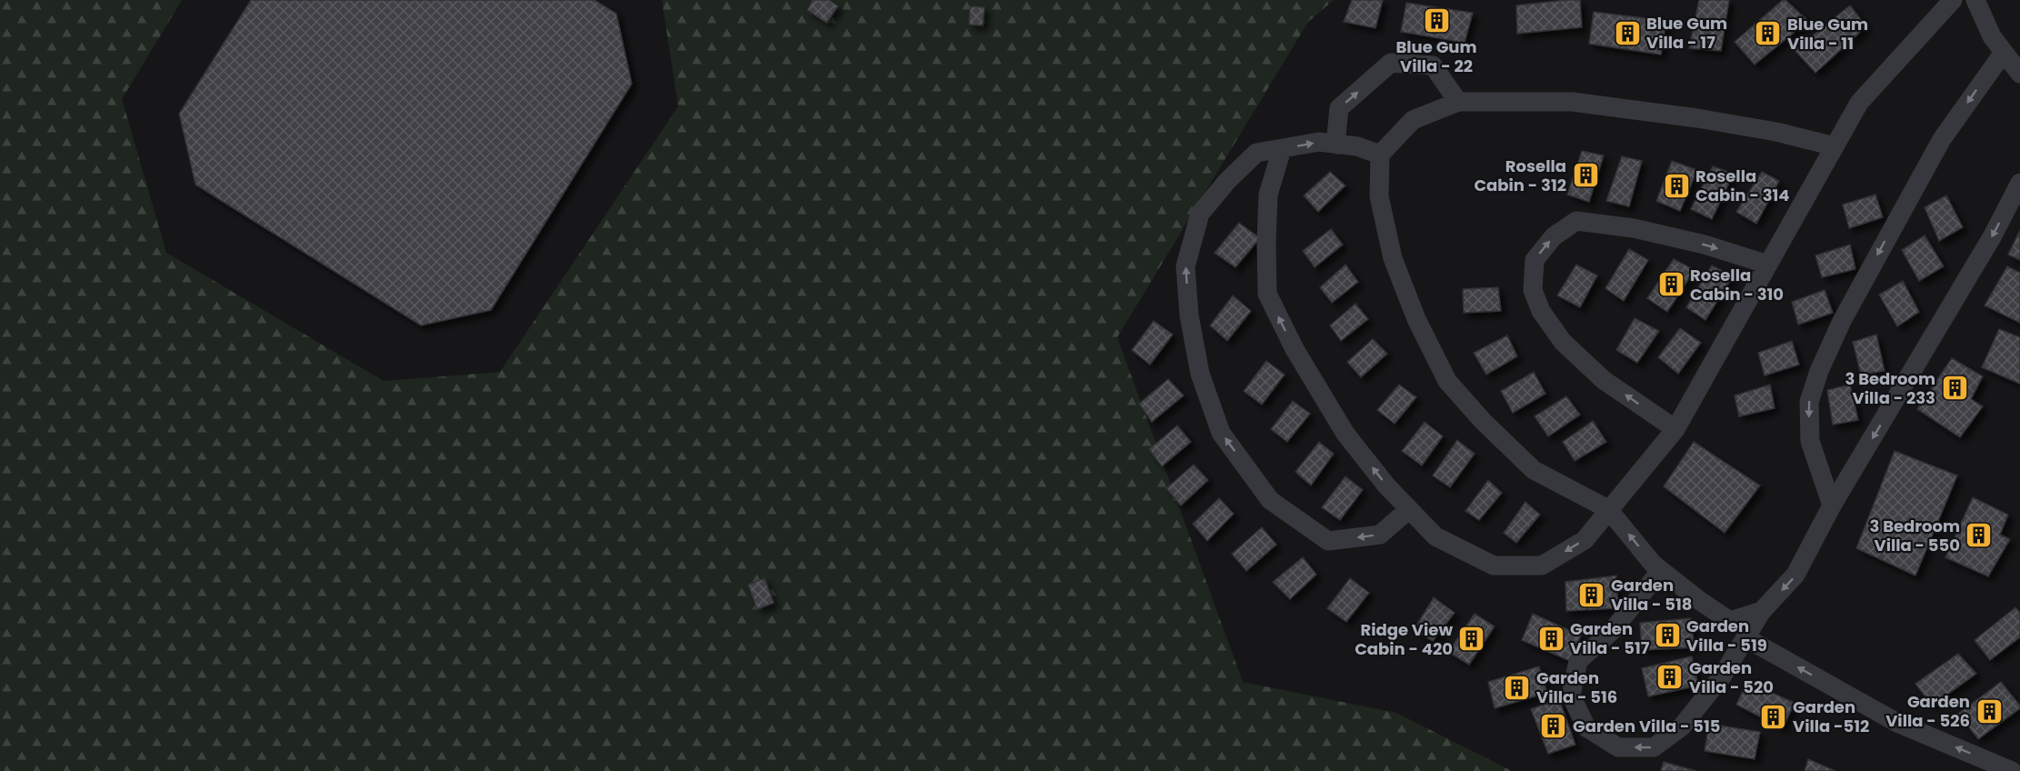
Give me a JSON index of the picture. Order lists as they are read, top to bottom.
{
  "places": {
    "building": [
      "Blue Gum Villa - 22",
      "Blue Gum Villa - 17",
      "Blue Gum Villa - 11",
      "Rosella Cabin - 312",
      "Rosella Cabin - 314",
      "Rosella Cabin - 310",
      "3 Bedroom Villa - 233",
      "3 Bedroom Villa - 550",
      "Garden Villa - 518",
      "Garden Villa - 519",
      "Garden Villa - 517",
      "Ridge View Cabin - 420",
      "Garden Villa - 520",
      "Garden Villa - 516",
      "Garden Villa - 526",
      "Garden Villa -512",
      "Garden Villa - 515"
    ]
  }
}
